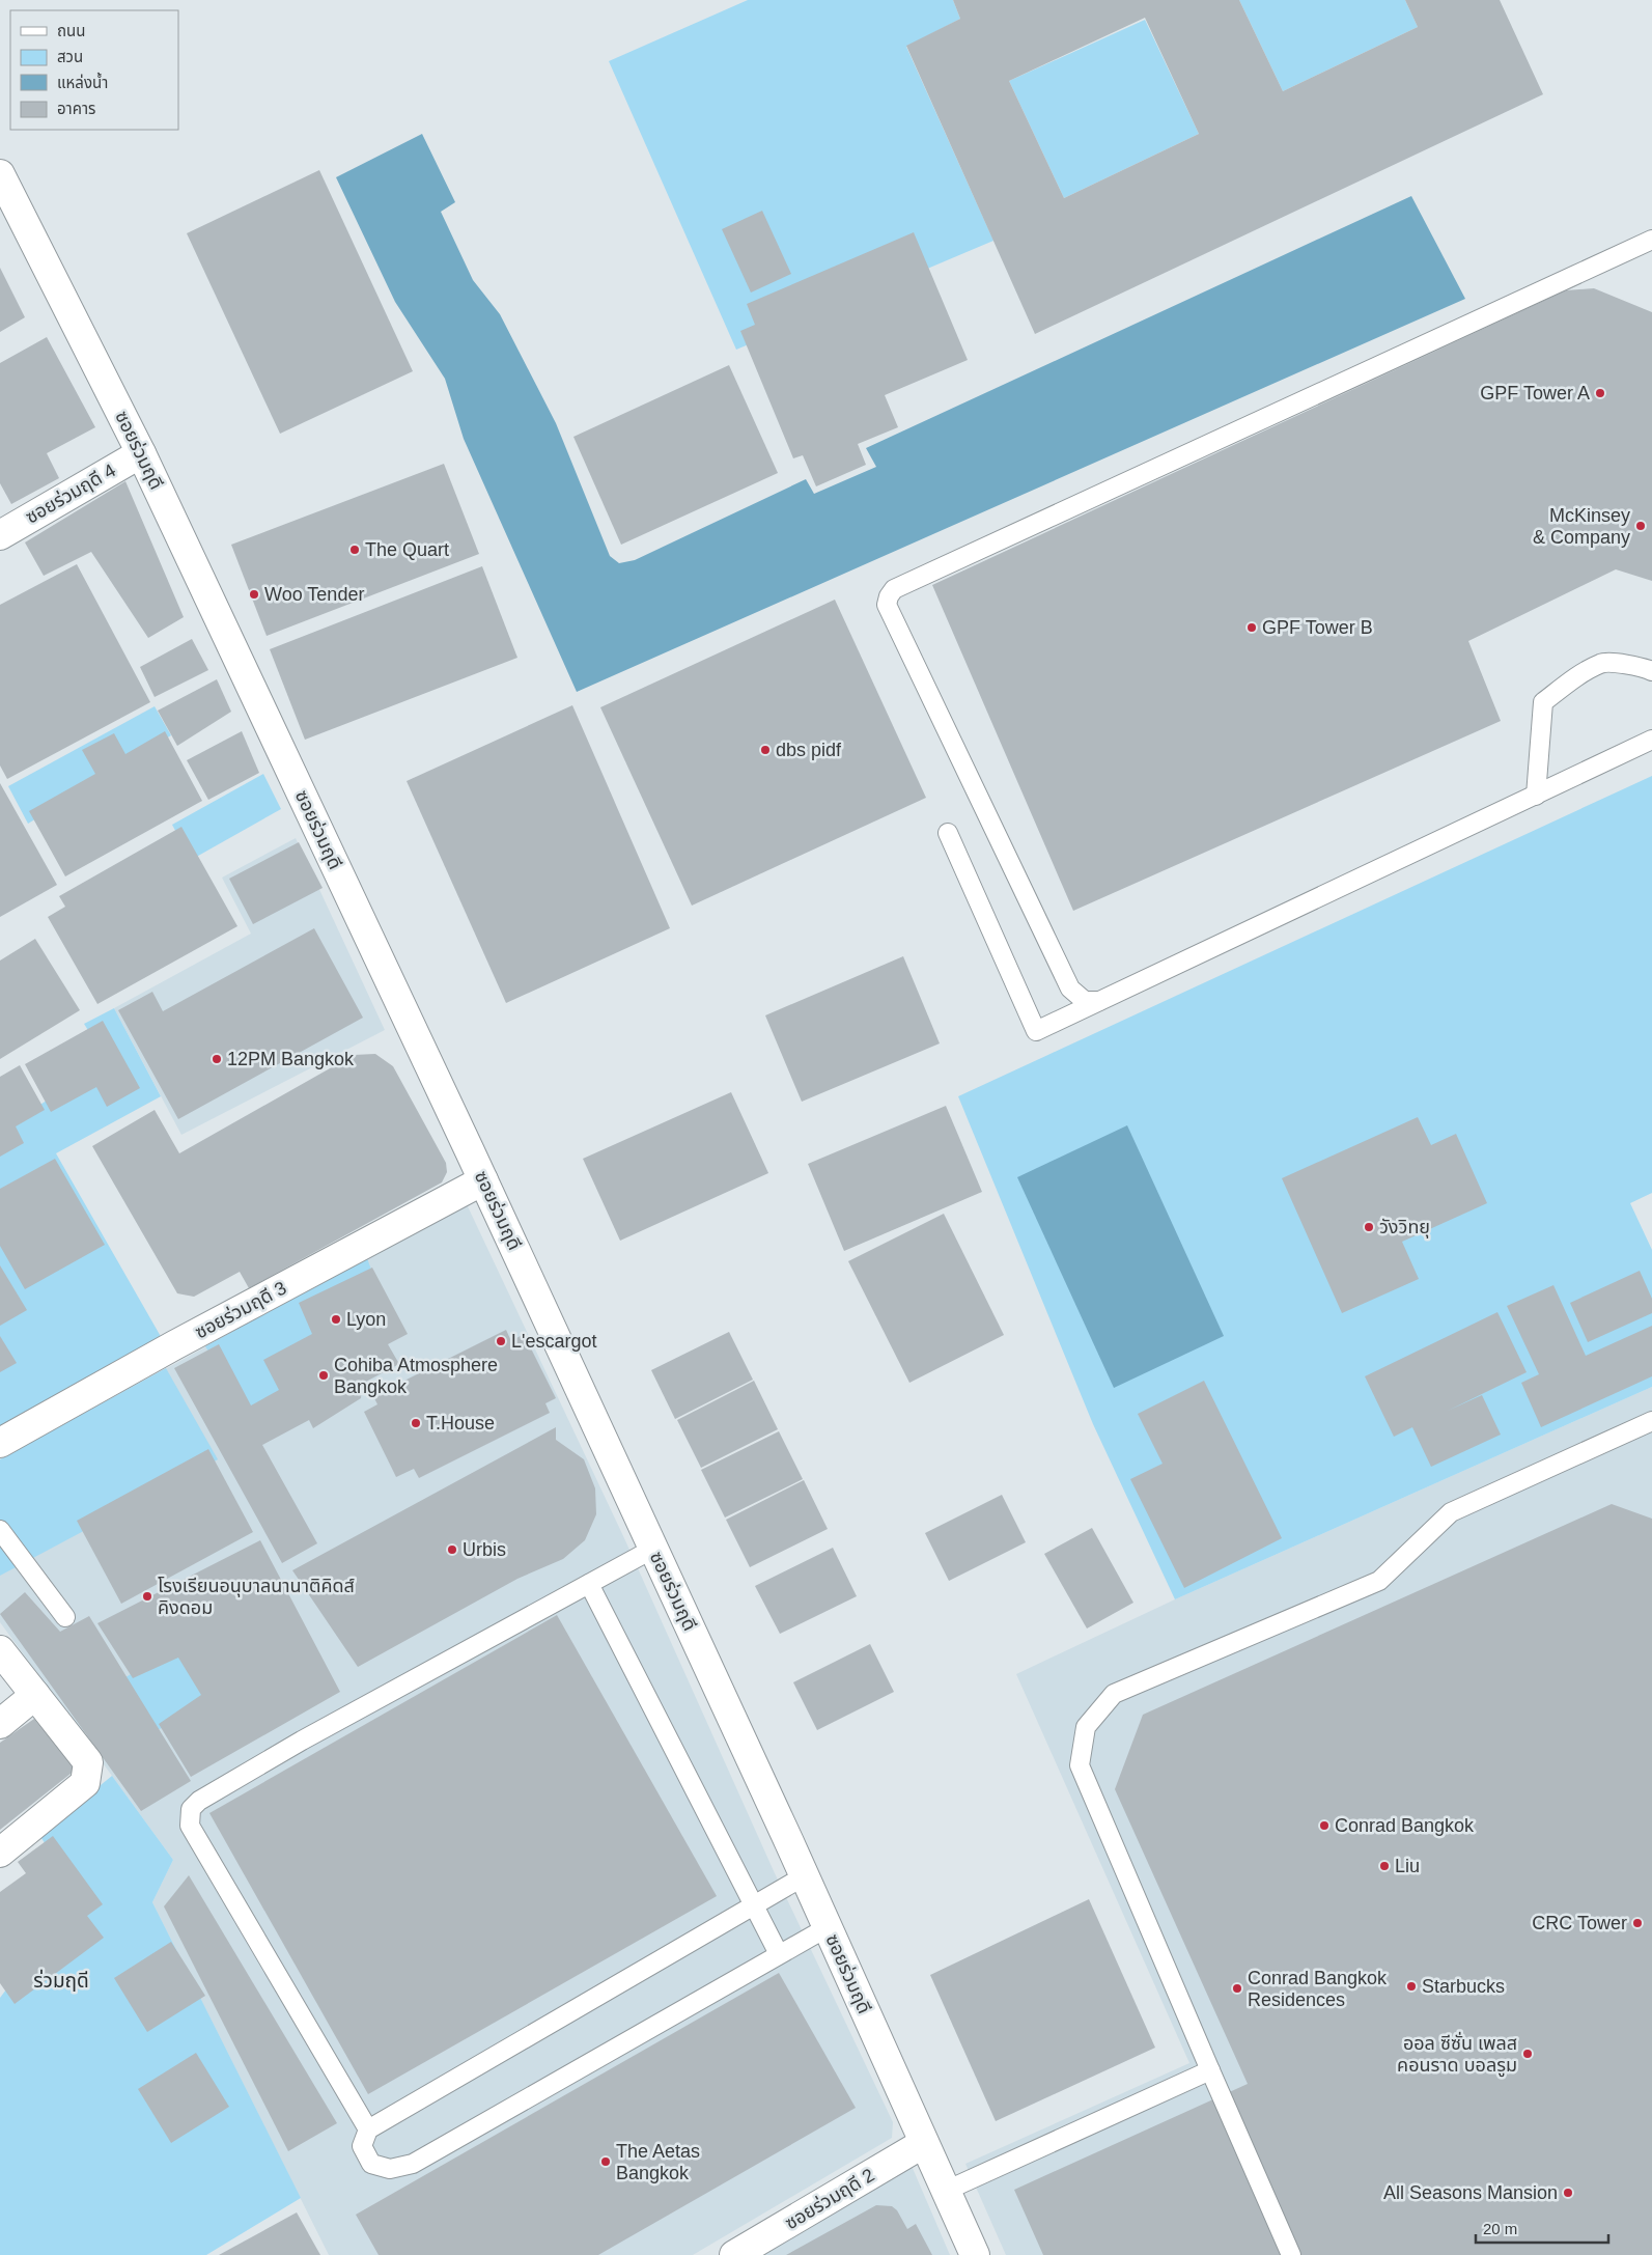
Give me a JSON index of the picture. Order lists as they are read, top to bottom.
{
  "streets": {
    "street": [
      "ซอยร่วมฤดี",
      "ซอยร่วมฤดี 4",
      "ซอยร่วมฤดี 3",
      "ซอยร่วมฤดี 2"
    ]
  },
  "crossings": [
    ["ซอยร่วมฤดี", "ซอยร่วมฤดี 4"],
    ["ซอยร่วมฤดี", "ซอยร่วมฤดี 3"],
    ["ซอยร่วมฤดี", "ซอยร่วมฤดี 2"]
  ],
  "districts": ["ร่วมฤดี"],
  "places": [
    "GPF Tower A",
    "McKinsey & Company",
    "The Quart",
    "Woo Tender",
    "GPF Tower B",
    "dbs pidf",
    "12PM Bangkok",
    "วังวิทยุ",
    "Lyon",
    "L'escargot",
    "Cohiba Atmosphere Bangkok",
    "T.House",
    "Urbis",
    "โรงเรียนอนุบาลนานาติคิดส์ คิงดอม",
    "Conrad Bangkok",
    "Liu",
    "CRC Tower",
    "Starbucks",
    "Conrad Bangkok Residences",
    "ออล ซีซั่น เพลส คอนราด บอลรูม",
    "The Aetas Bangkok",
    "All Seasons Mansion"
  ],
  "legend": [
    "ถนน",
    "สวน",
    "แหล่งน้ำ",
    "อาคาร"
  ],
  "scale_bar": "20 m"
}
